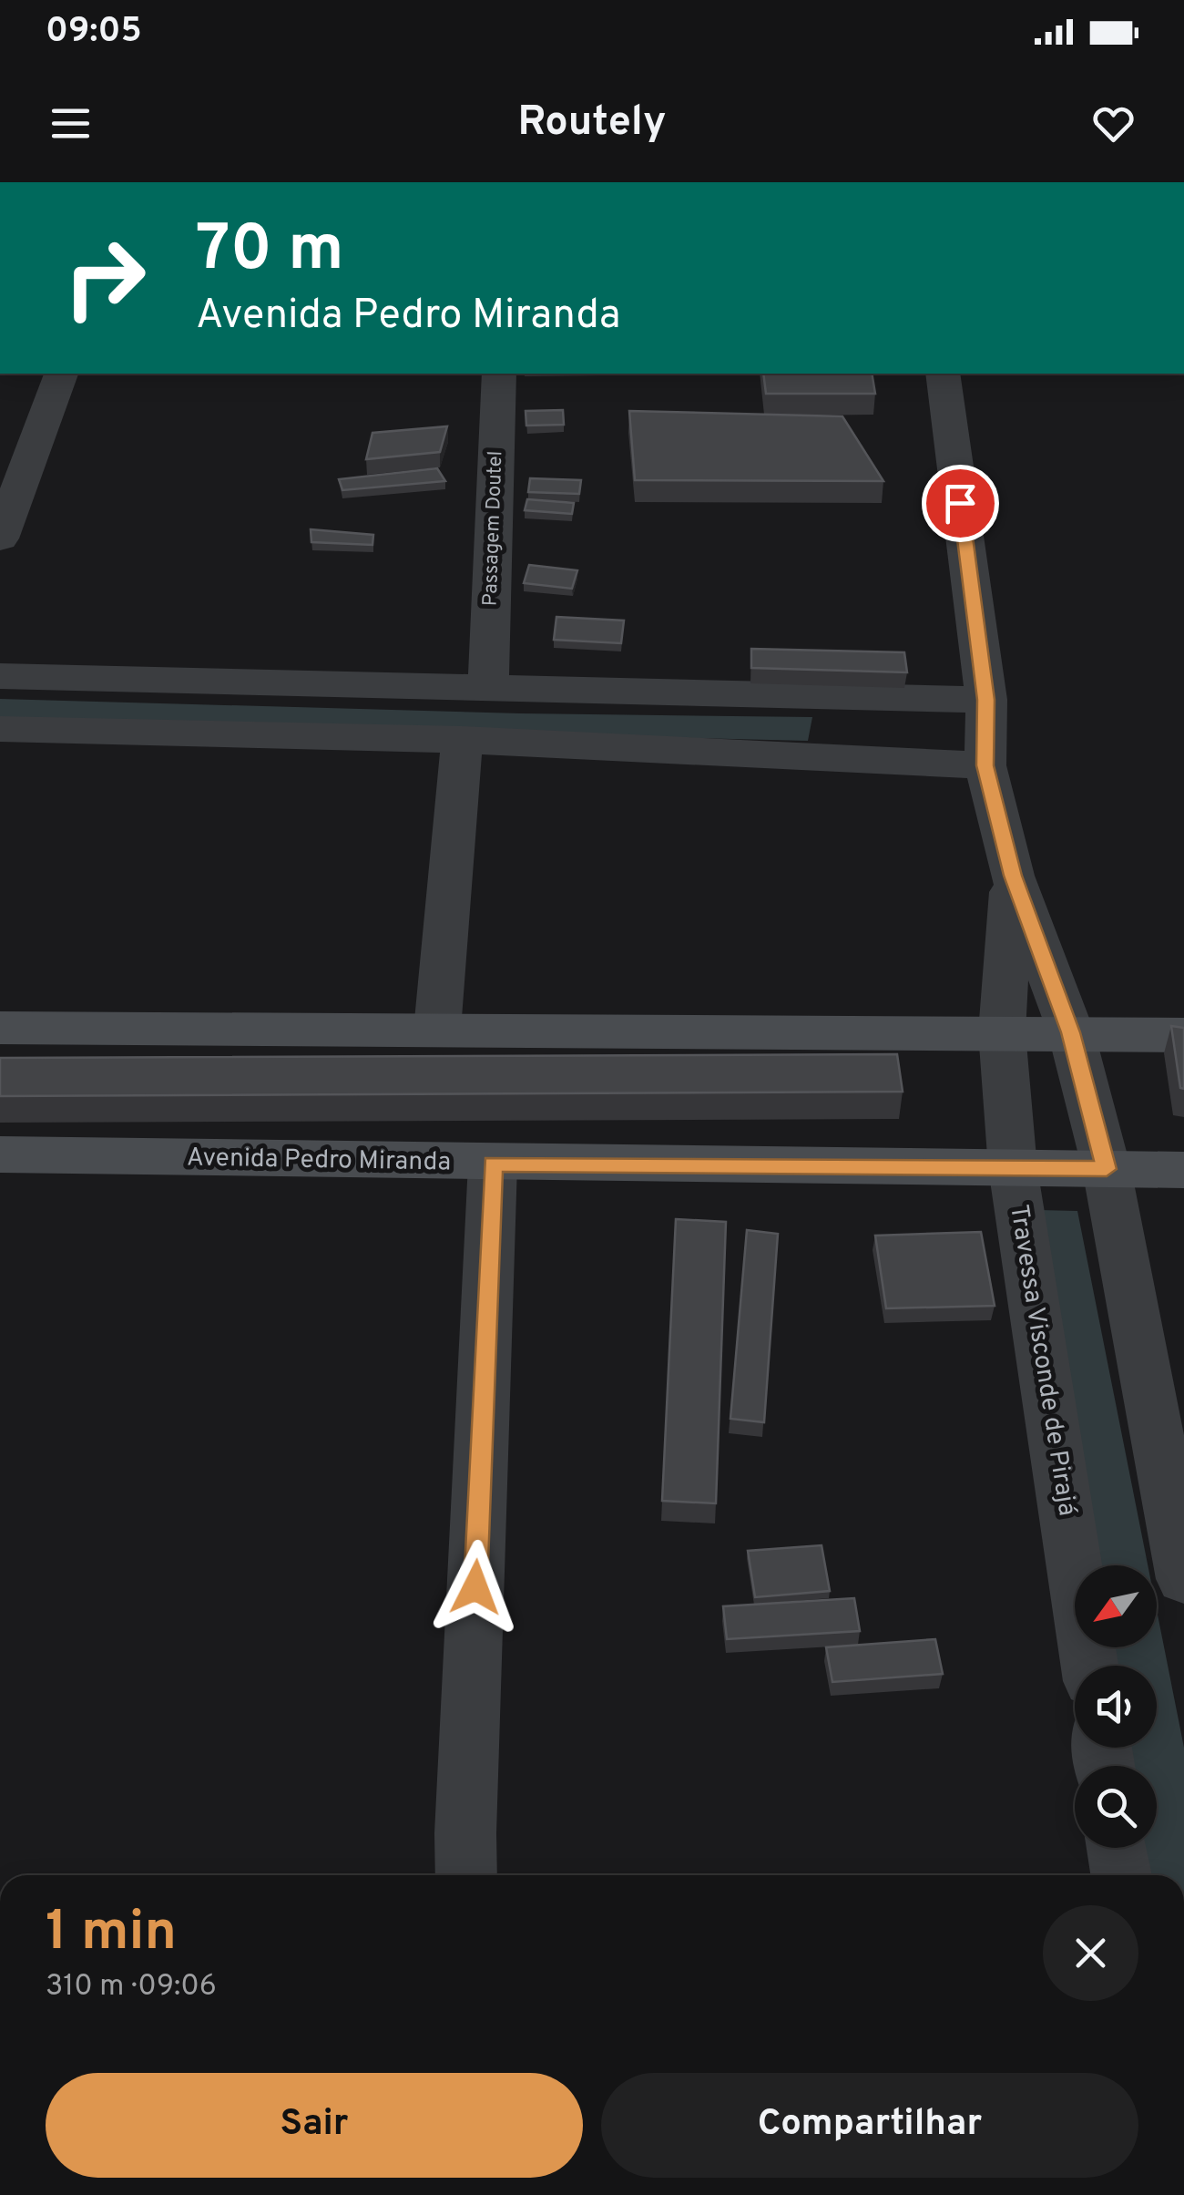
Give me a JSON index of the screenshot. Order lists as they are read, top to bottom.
{
  "streets": {
    "main road": ["Avenida Pedro Miranda"],
    "street": ["Passagem Doutel", "Travessa Visconde de Pirajá"]
  },
  "crossings": [
    ["Avenida Pedro Miranda", "Travessa Visconde de Pirajá"]
  ],
  "north": "bottom left",
  "page": {
    "status": "09:05",
    "header": "Routely",
    "turn": ["70 m", "Avenida Pedro Miranda"],
    "heading": ["1 min", "310 m · 09:06"],
    "buttons": ["Sair", "Compartilhar"]
  }
}
